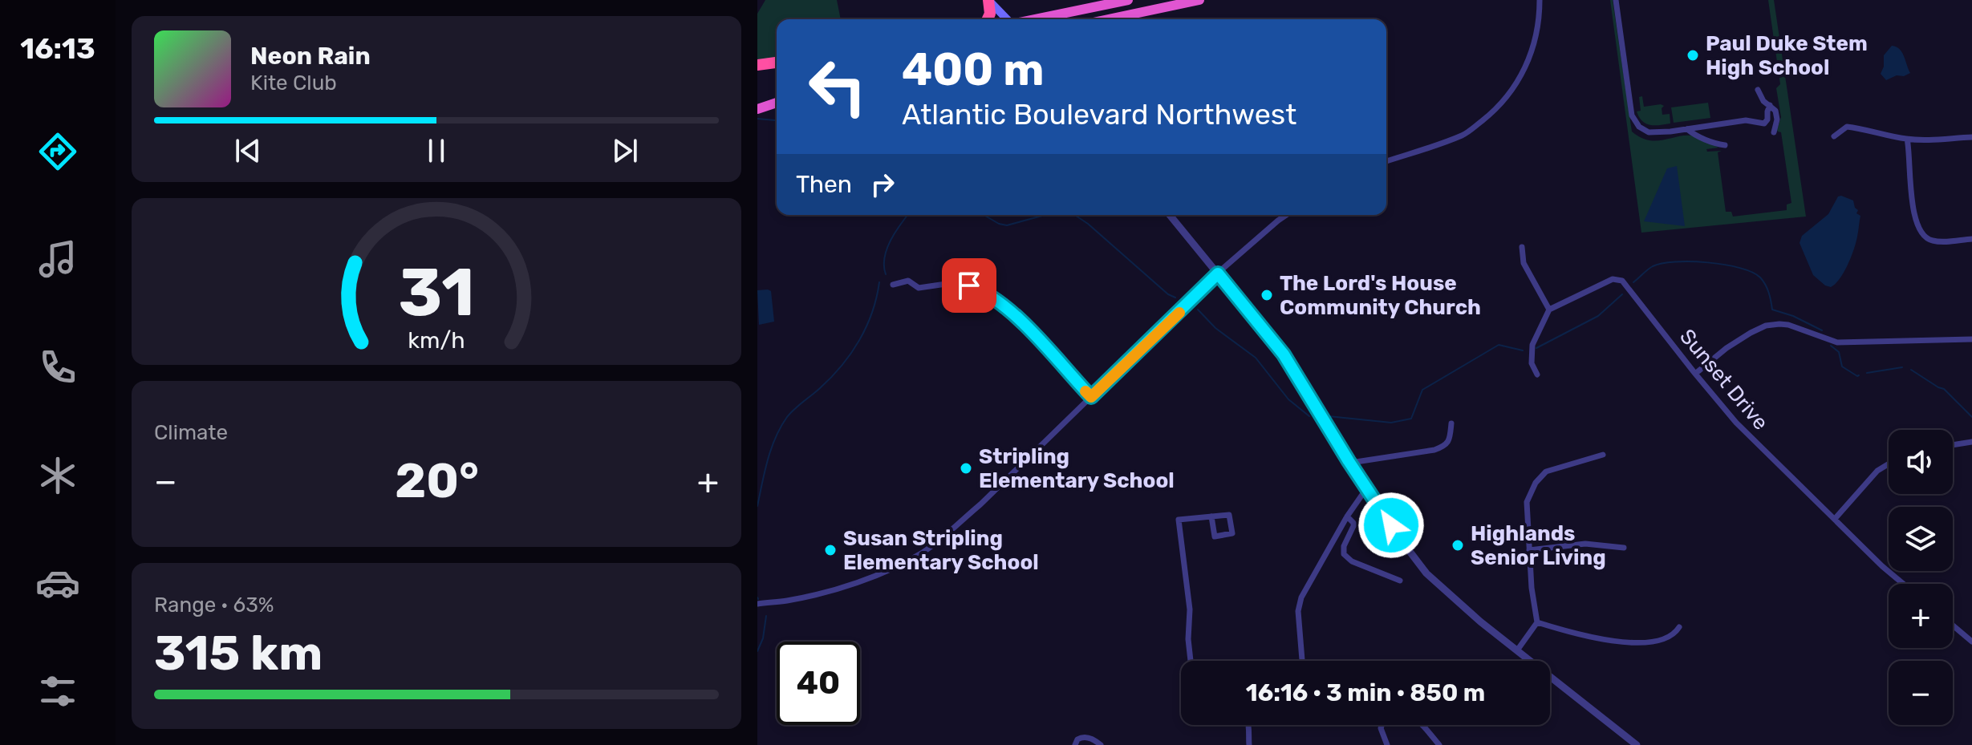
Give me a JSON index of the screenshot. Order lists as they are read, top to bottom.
{
  "streets": {
    "street": ["Sunset Drive"]
  },
  "places": [
    "Paul Duke Stem High School",
    "The Lord's House Community Church",
    "Stripling Elementary School",
    "Highlands Senior Living",
    "Susan Stripling Elementary School"
  ],
  "page": {
    "tabs": "16:13",
    "turn": ["400 m", "Atlantic Boulevard Northwest"],
    "song": ["Neon Rain", "Kite Club"],
    "then": "Then",
    "tile": [
      "Climate",
      ["Range · 63%", "315 km"]
    ],
    "map_buttons": ["+", "−"],
    "heat": ["−", "20°", "+"],
    "limit": "40",
    "trip": "16:16 · 3 min · 850 m",
    "gauge": ["31", "km/h"]
  }
}
